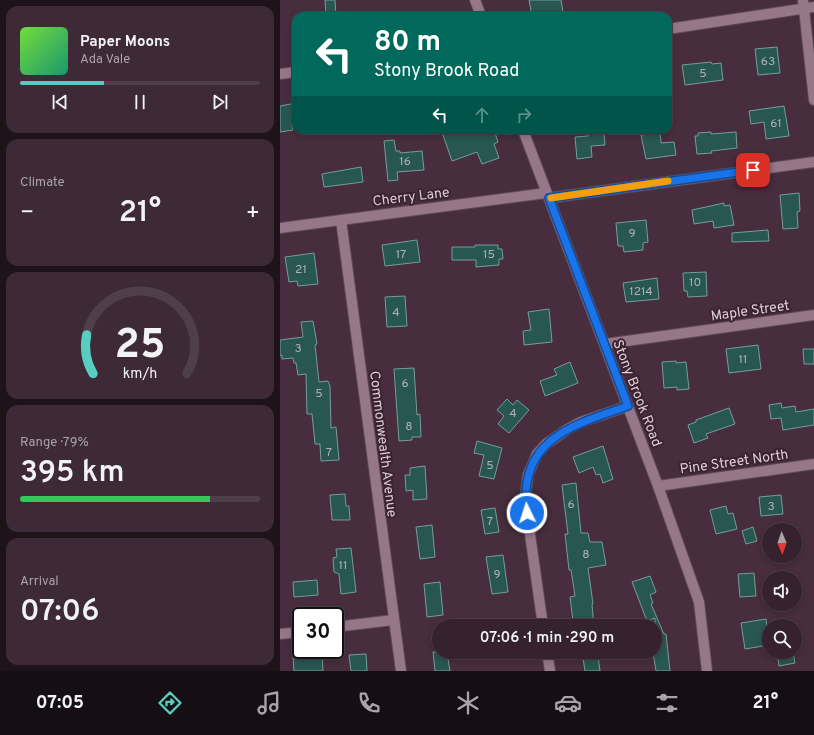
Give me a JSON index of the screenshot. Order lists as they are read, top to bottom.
{
  "streets": {
    "street": [
      "Cherry Lane",
      "Maple Street",
      "Stony Brook Road",
      "Commonwealth Avenue",
      "Pine Street North"
    ]
  },
  "crossings": [
    ["Cherry Lane", "Stony Brook Road"],
    ["Cherry Lane", "Commonwealth Avenue"],
    ["Maple Street", "Stony Brook Road"],
    ["Stony Brook Road", "Pine Street North"]
  ],
  "house_numbers": [
    "63",
    "5",
    "61",
    "16",
    "9",
    "17",
    "15",
    "21",
    "10",
    "1214",
    "4",
    "3",
    "11",
    "6",
    "5",
    "4",
    "8",
    "7",
    "5",
    "6",
    "3",
    "7",
    "8",
    "11",
    "9"
  ],
  "north": "bottom",
  "page": {
    "turn": ["80 m", "Stony Brook Road"],
    "song": ["Paper Moons", "Ada Vale"],
    "tile": [
      "Climate",
      ["Range · 79%", "395 km"],
      ["Arrival", "07:06"]
    ],
    "heat": ["−", "21°", "+"],
    "limit": "30",
    "trip": "07:06 · 1 min · 290 m",
    "tabs": ["07:05", "21°"],
    "gauge": ["25", "km/h"]
  }
}
